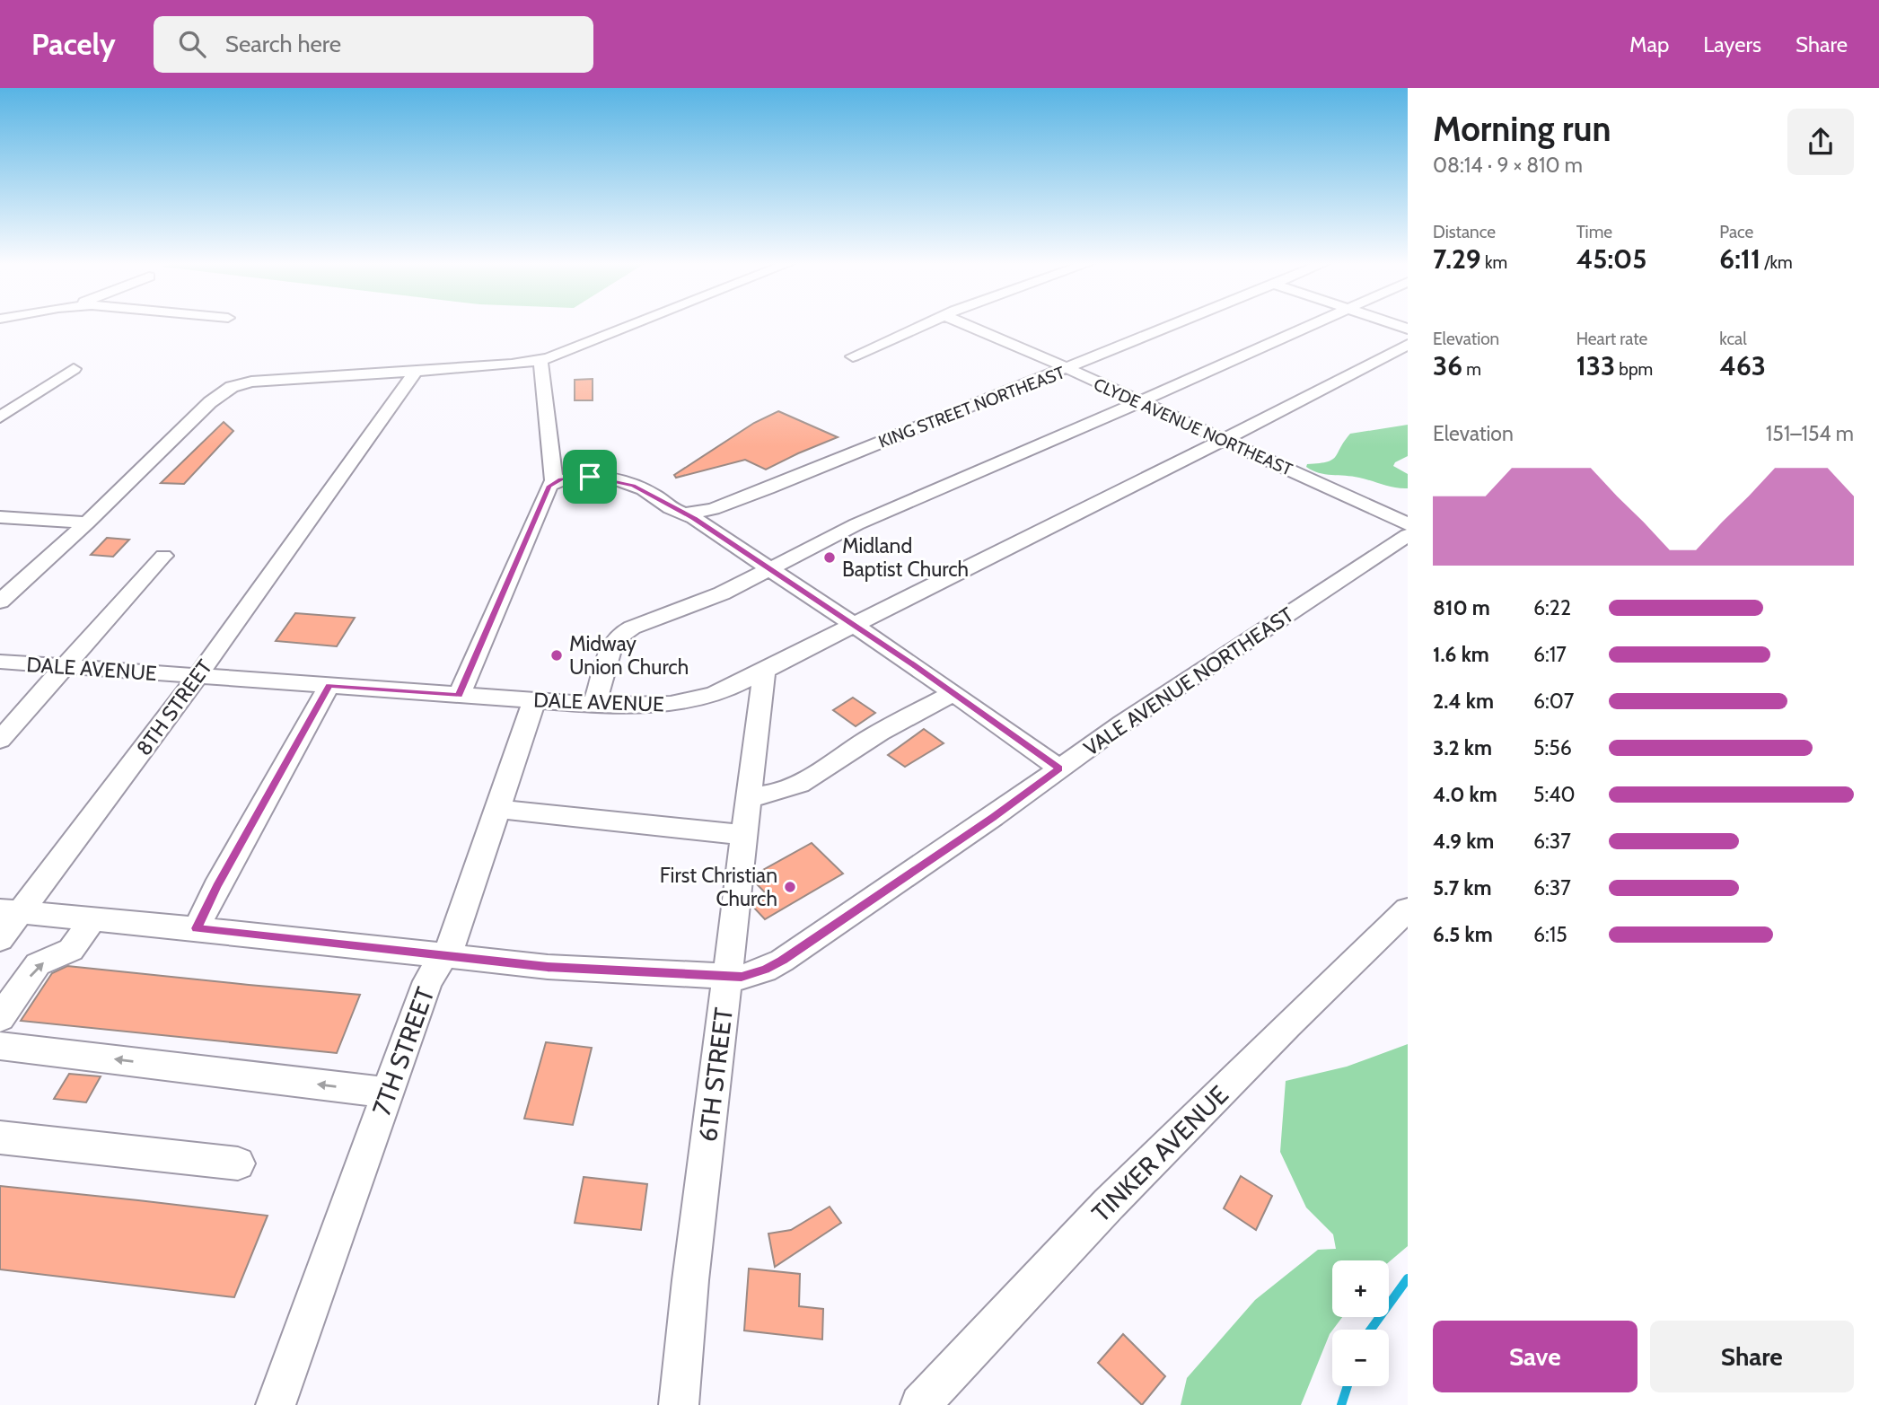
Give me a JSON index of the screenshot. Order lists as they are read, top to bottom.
{
  "streets": {
    "street": [
      "KING STREET NORTHEAST",
      "CLYDE AVENUE NORTHEAST",
      "DALE AVENUE",
      "VALE AVENUE NORTHEAST",
      "8TH STREET",
      "7TH STREET",
      "6TH STREET",
      "TINKER AVENUE"
    ]
  },
  "crossings": [
    ["KING STREET NORTHEAST", "CLYDE AVENUE NORTHEAST"],
    ["CLYDE AVENUE NORTHEAST", "DALE AVENUE"],
    ["DALE AVENUE", "8TH STREET"],
    ["DALE AVENUE", "7TH STREET"],
    ["DALE AVENUE", "6TH STREET"],
    ["VALE AVENUE NORTHEAST", "8TH STREET"],
    ["VALE AVENUE NORTHEAST", "7TH STREET"],
    ["VALE AVENUE NORTHEAST", "6TH STREET"]
  ],
  "places": ["Midland Baptist Church", "Midway Union Church", "First Christian Church"],
  "page": {
    "header": "Pacely",
    "search": "Search here",
    "nav": ["Map", "Layers", "Share"],
    "heading": ["Morning run", "08:14 · 9 × 810 m"],
    "stats": [
      ["Distance", "7.29 km"],
      ["Time", "45:05"],
      ["Pace", "6:11 /km"],
      ["Elevation", "36 m"],
      ["Heart rate", "133 bpm"],
      ["kcal", "463"]
    ],
    "chart": ["Elevation", "151–154 m"],
    "list": [
      {
        "name": "810 m",
        "note": "6:22"
      },
      {
        "name": "1.6 km",
        "note": "6:17"
      },
      {
        "name": "2.4 km",
        "note": "6:07"
      },
      {
        "name": "3.2 km",
        "note": "5:56"
      },
      {
        "name": "4.0 km",
        "note": "5:40"
      },
      {
        "name": "4.9 km",
        "note": "6:37"
      },
      {
        "name": "5.7 km",
        "note": "6:37"
      },
      {
        "name": "6.5 km",
        "note": "6:15"
      }
    ],
    "map_buttons": ["+", "−"],
    "buttons": ["Save", "Share"]
  }
}
